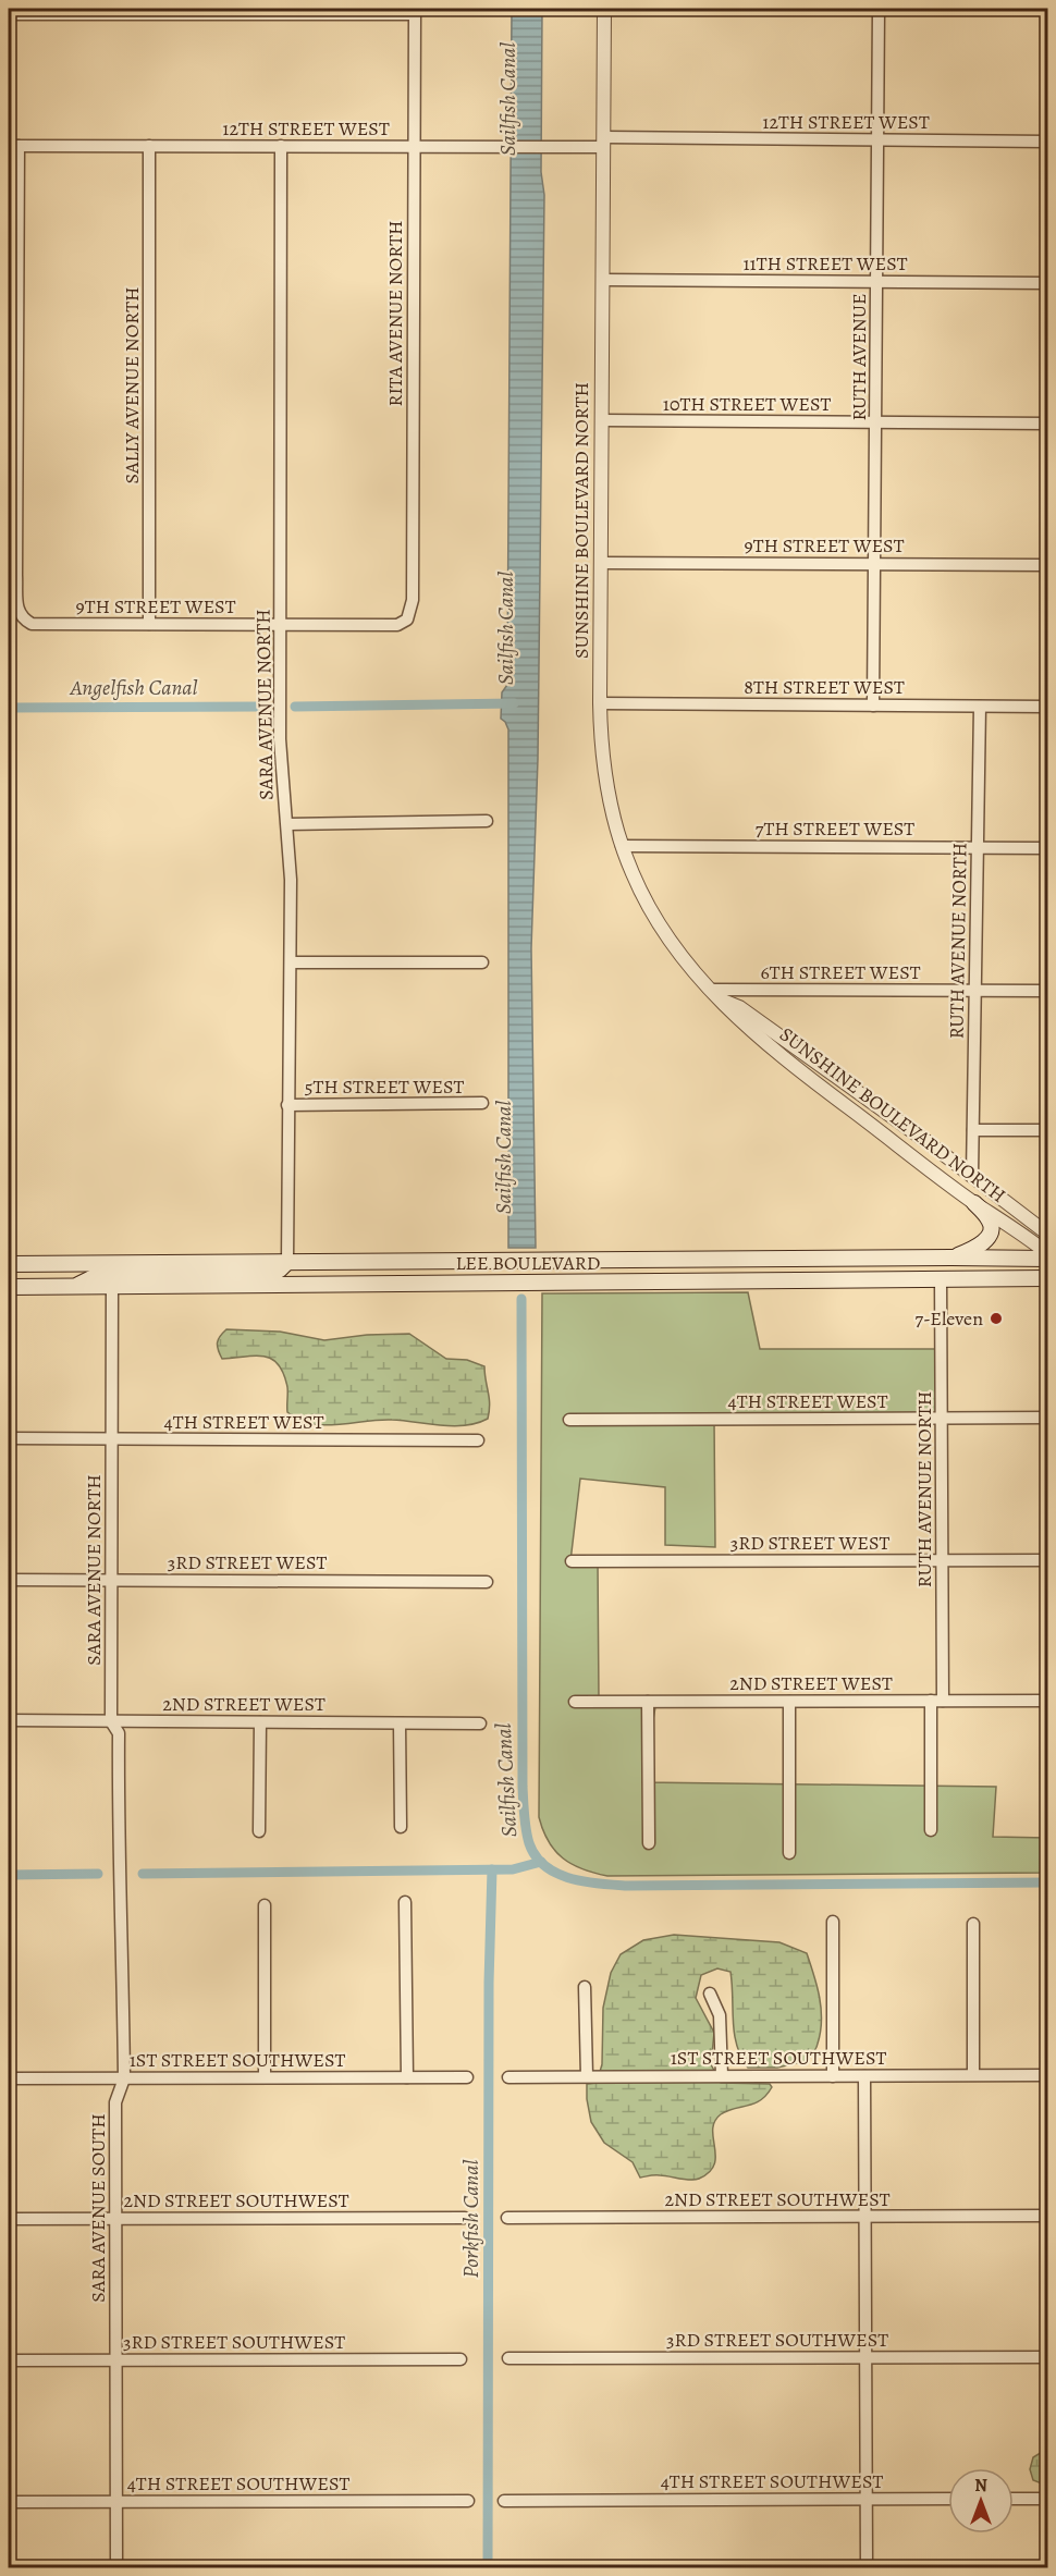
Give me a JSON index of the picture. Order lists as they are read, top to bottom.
{
  "streets": {
    "main road": ["LEE BOULEVARD"],
    "street": [
      "12TH STREET WEST",
      "11TH STREET WEST",
      "RITA AVENUE NORTH",
      "RUTH AVENUE",
      "SALLY AVENUE NORTH",
      "10TH STREET WEST",
      "SUNSHINE BOULEVARD NORTH",
      "9TH STREET WEST",
      "8TH STREET WEST",
      "SARA AVENUE NORTH",
      "7TH STREET WEST",
      "RUTH AVENUE NORTH",
      "6TH STREET WEST",
      "5TH STREET WEST",
      "4TH STREET WEST",
      "3RD STREET WEST",
      "2ND STREET WEST",
      "1ST STREET SOUTHWEST",
      "2ND STREET SOUTHWEST",
      "SARA AVENUE SOUTH",
      "3RD STREET SOUTHWEST",
      "4TH STREET SOUTHWEST"
    ]
  },
  "crossings": [
    ["12TH STREET WEST", "RITA AVENUE NORTH"],
    ["12TH STREET WEST", "RUTH AVENUE"],
    ["12TH STREET WEST", "SALLY AVENUE NORTH"],
    ["12TH STREET WEST", "SUNSHINE BOULEVARD NORTH"],
    ["12TH STREET WEST", "SARA AVENUE NORTH"],
    ["11TH STREET WEST", "RUTH AVENUE"],
    ["11TH STREET WEST", "SUNSHINE BOULEVARD NORTH"],
    ["RITA AVENUE NORTH", "9TH STREET WEST"],
    ["RUTH AVENUE", "10TH STREET WEST"],
    ["RUTH AVENUE", "9TH STREET WEST"],
    ["RUTH AVENUE", "8TH STREET WEST"],
    ["SALLY AVENUE NORTH", "9TH STREET WEST"],
    ["10TH STREET WEST", "SUNSHINE BOULEVARD NORTH"],
    ["SUNSHINE BOULEVARD NORTH", "9TH STREET WEST"],
    ["SUNSHINE BOULEVARD NORTH", "8TH STREET WEST"],
    ["SUNSHINE BOULEVARD NORTH", "7TH STREET WEST"],
    ["SUNSHINE BOULEVARD NORTH", "RUTH AVENUE NORTH"],
    ["SUNSHINE BOULEVARD NORTH", "6TH STREET WEST"],
    ["9TH STREET WEST", "SARA AVENUE NORTH"],
    ["8TH STREET WEST", "RUTH AVENUE NORTH"],
    ["SARA AVENUE NORTH", "5TH STREET WEST"],
    ["SARA AVENUE NORTH", "LEE BOULEVARD"],
    ["SARA AVENUE NORTH", "4TH STREET WEST"],
    ["SARA AVENUE NORTH", "3RD STREET WEST"],
    ["SARA AVENUE NORTH", "2ND STREET WEST"],
    ["SARA AVENUE NORTH", "SARA AVENUE SOUTH"],
    ["7TH STREET WEST", "RUTH AVENUE NORTH"],
    ["RUTH AVENUE NORTH", "6TH STREET WEST"],
    ["RUTH AVENUE NORTH", "LEE BOULEVARD"],
    ["RUTH AVENUE NORTH", "4TH STREET WEST"],
    ["RUTH AVENUE NORTH", "3RD STREET WEST"],
    ["RUTH AVENUE NORTH", "2ND STREET WEST"],
    ["1ST STREET SOUTHWEST", "SARA AVENUE SOUTH"],
    ["2ND STREET SOUTHWEST", "SARA AVENUE SOUTH"],
    ["SARA AVENUE SOUTH", "3RD STREET SOUTHWEST"],
    ["SARA AVENUE SOUTH", "4TH STREET SOUTHWEST"]
  ],
  "water": ["Sailfish Canal", "Angelfish Canal", "Porkfish Canal"],
  "places": ["7-Eleven"],
  "north": "top"
}
